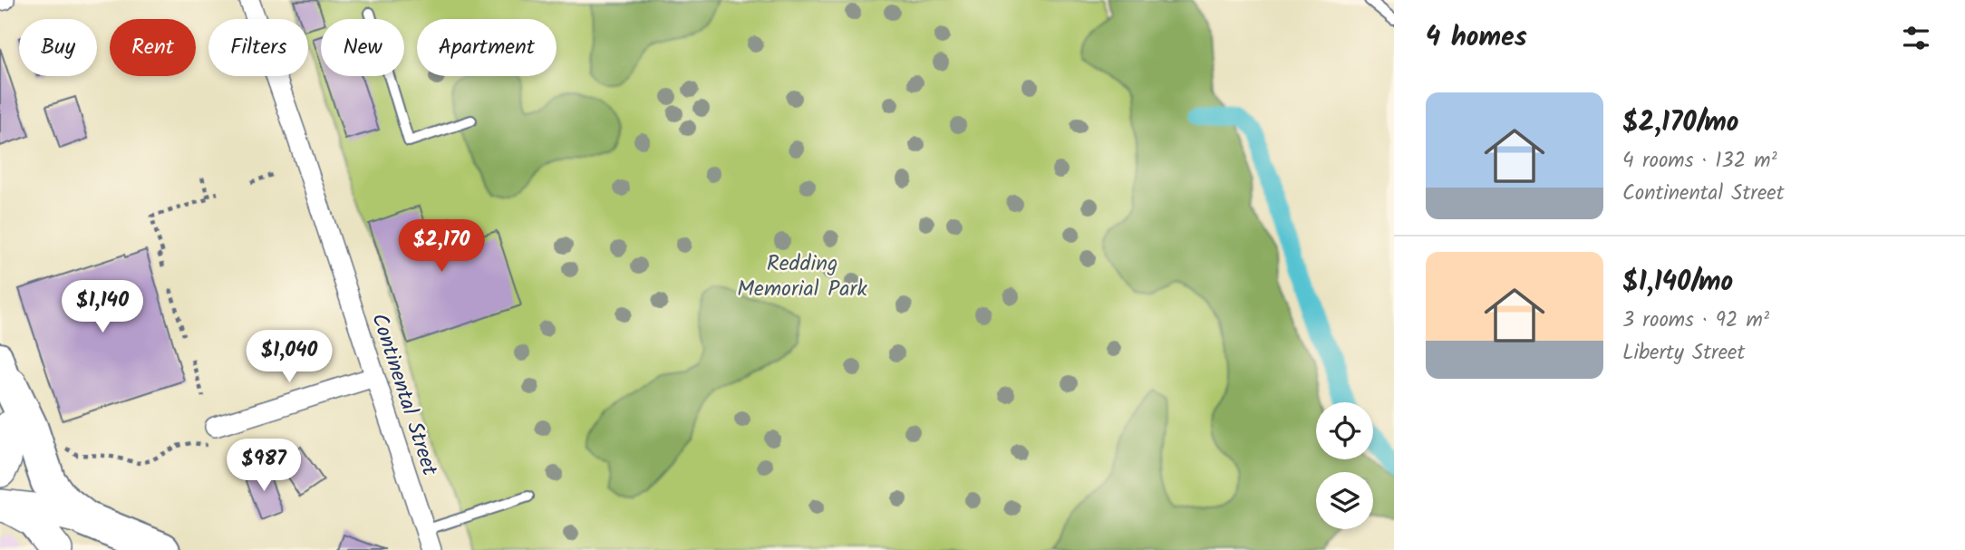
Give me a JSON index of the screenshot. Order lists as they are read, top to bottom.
{
  "streets": {
    "street": ["Continental Street"]
  },
  "parks": ["Redding Memorial Park"],
  "page": {
    "heading": "4 homes",
    "chip": [
      "Buy",
      "Rent",
      "Filters",
      "New",
      "Apartment"
    ],
    "list": [
      {
        "name": "$2,170/mo",
        "note": "4 rooms · 132 m² · Continental Street"
      },
      {
        "name": "$1,140/mo",
        "note": "3 rooms · 92 m² · Liberty Street"
      }
    ],
    "price": [
      "$2,170",
      "$1,140",
      "$1,040",
      "$987"
    ]
  }
}
